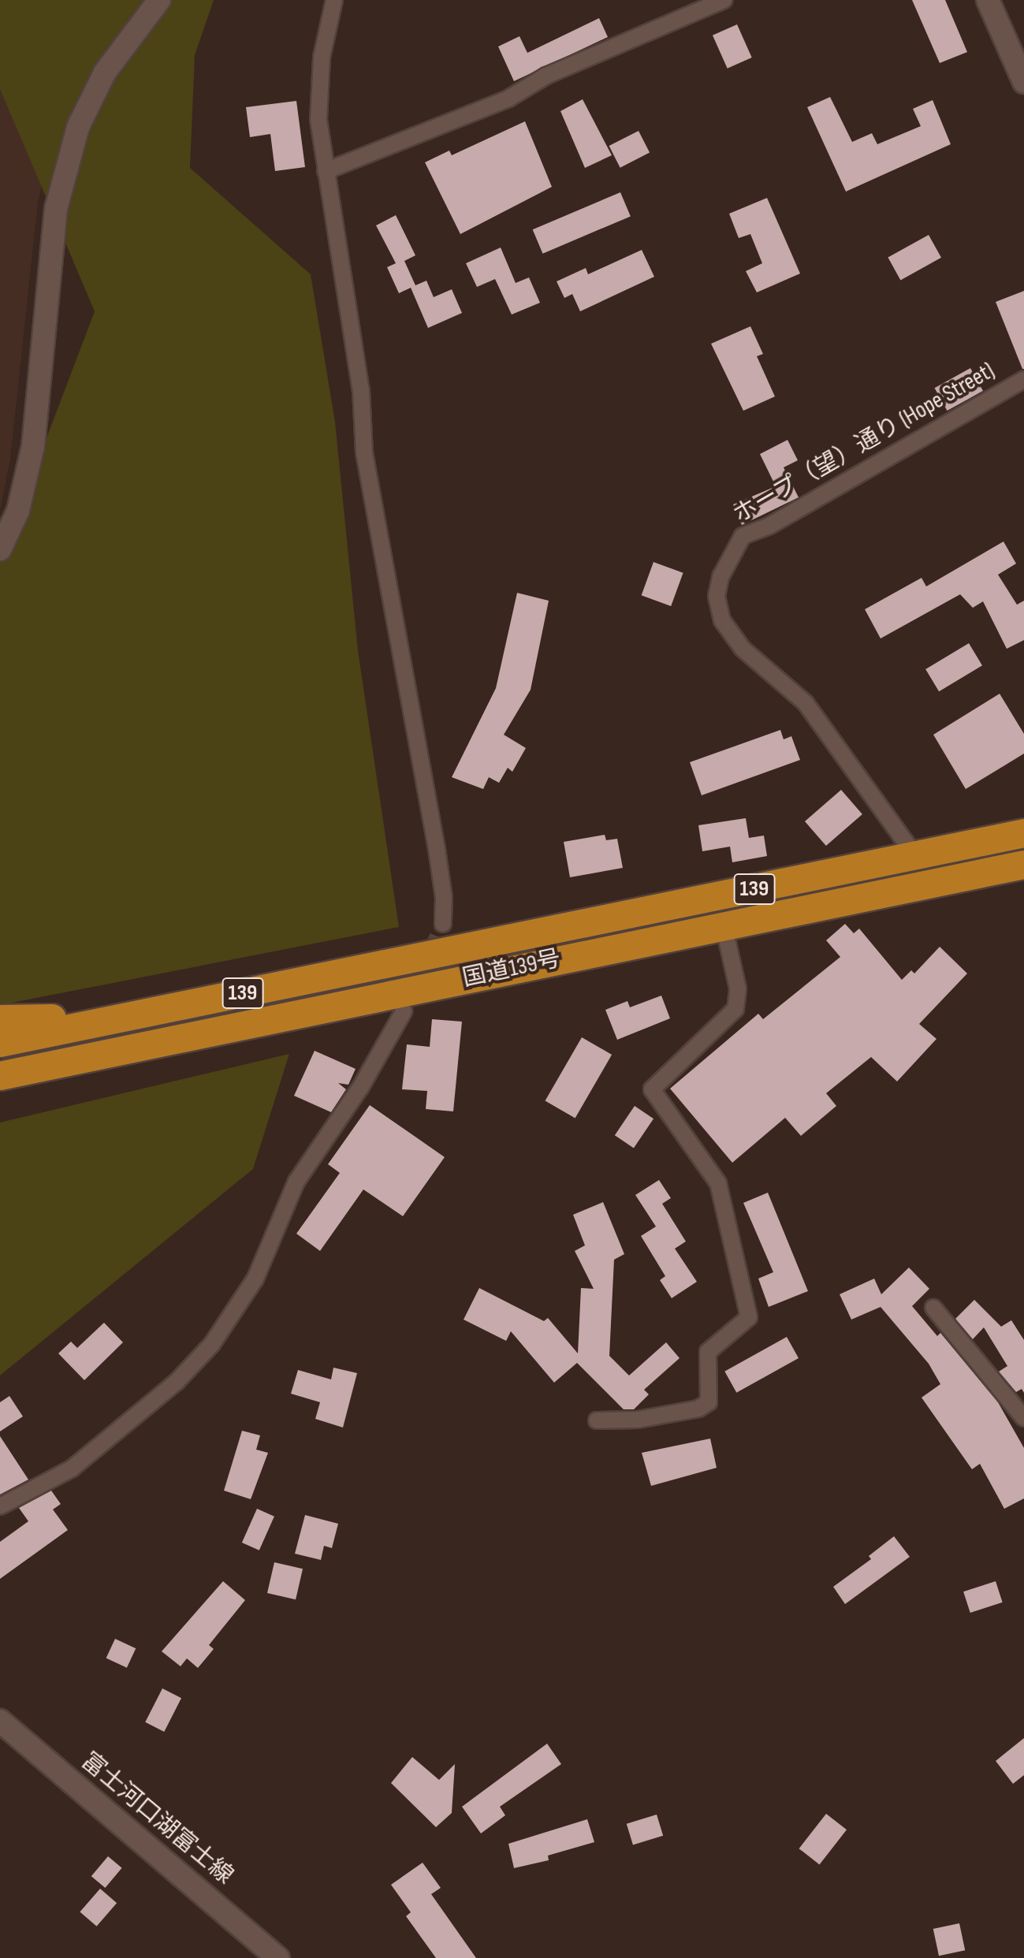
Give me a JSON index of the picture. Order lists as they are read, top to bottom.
{
  "streets": {
    "highway": ["139", "国道139号"],
    "street": ["ホープ（望）通り (Hope Street)", "富士河口湖富士線"]
  },
  "crossings": [
    ["ホープ（望）通り (Hope Street)", "国道139号"]
  ]
}
